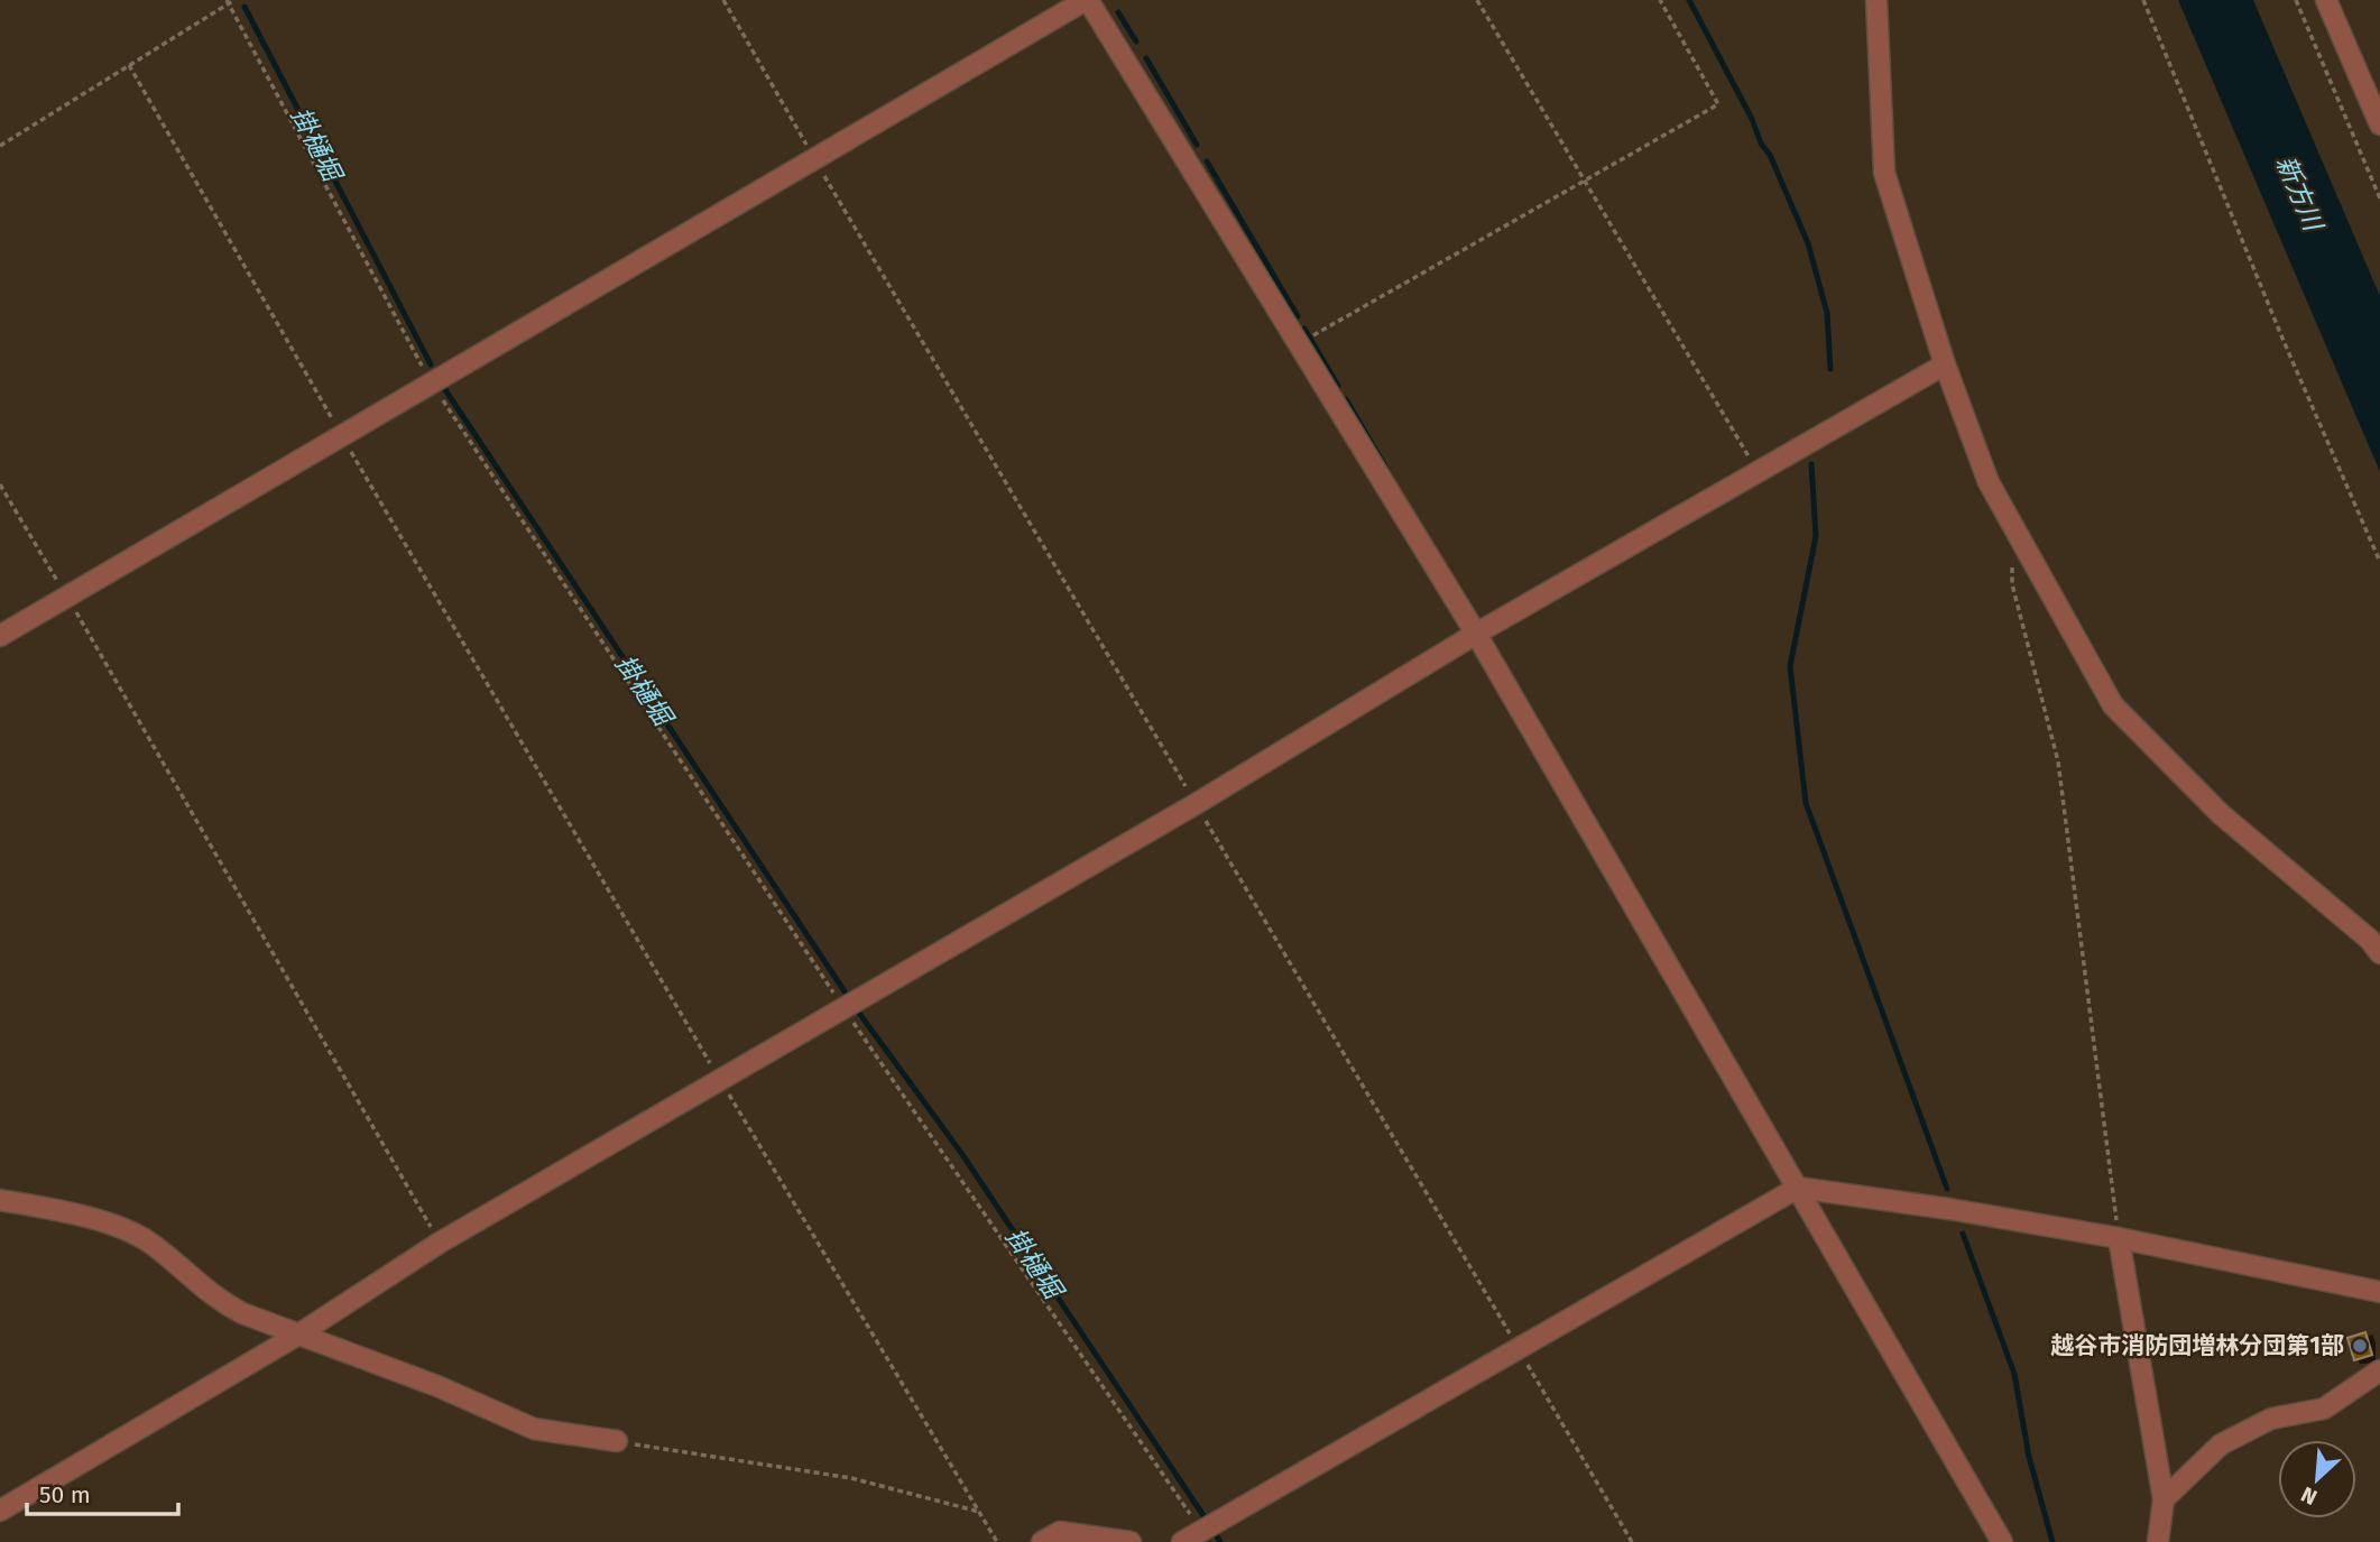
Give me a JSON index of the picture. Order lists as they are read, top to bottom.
{
  "water": ["掛樋堀", "新方川"],
  "places": ["越谷市消防団増林分団第1部"],
  "scale_bar": "50 m",
  "north": "bottom left"
}
